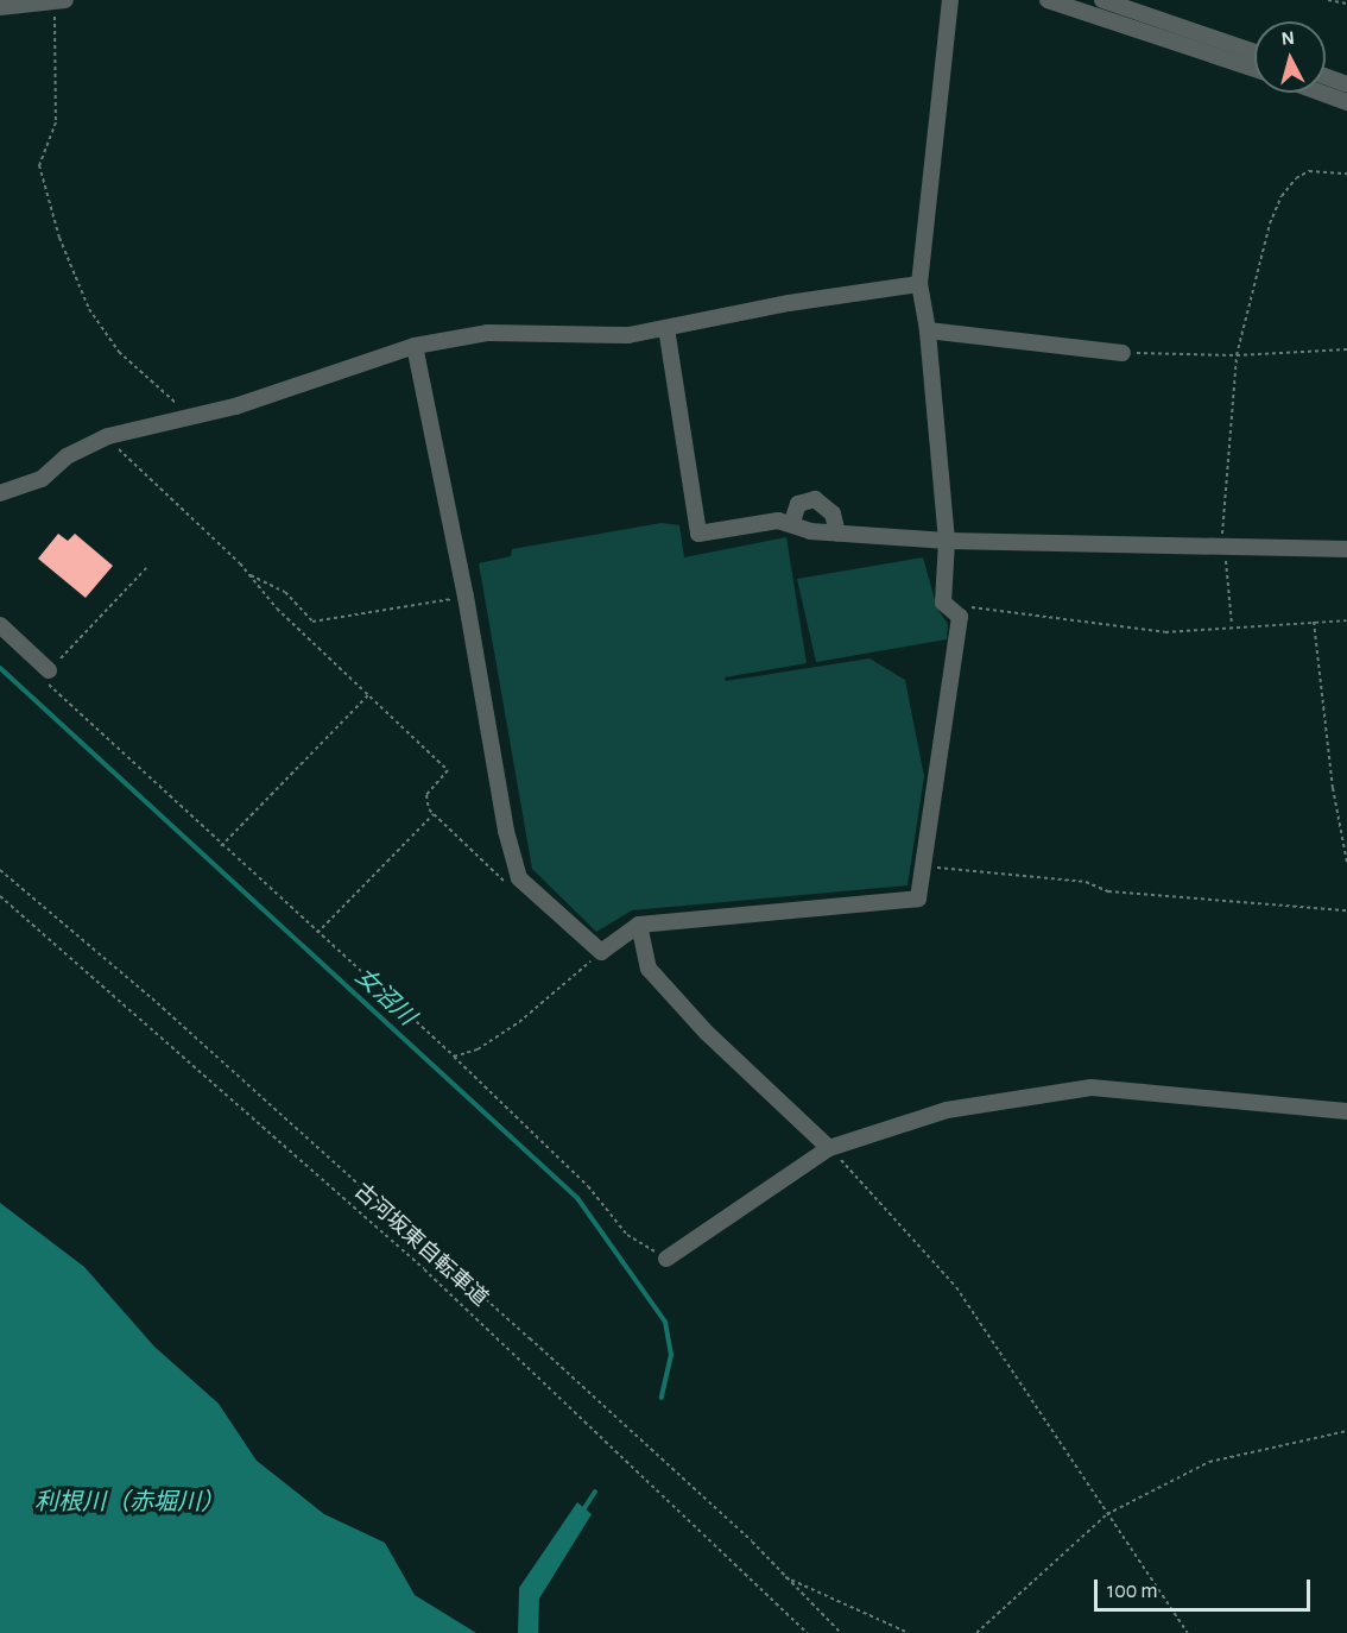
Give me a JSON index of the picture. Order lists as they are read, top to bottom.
{
  "streets": {
    "path": ["古河坂東自転車道"]
  },
  "water": ["女沼川", "利根川（赤堀川）"],
  "scale_bar": "100 m",
  "north": "top"
}
